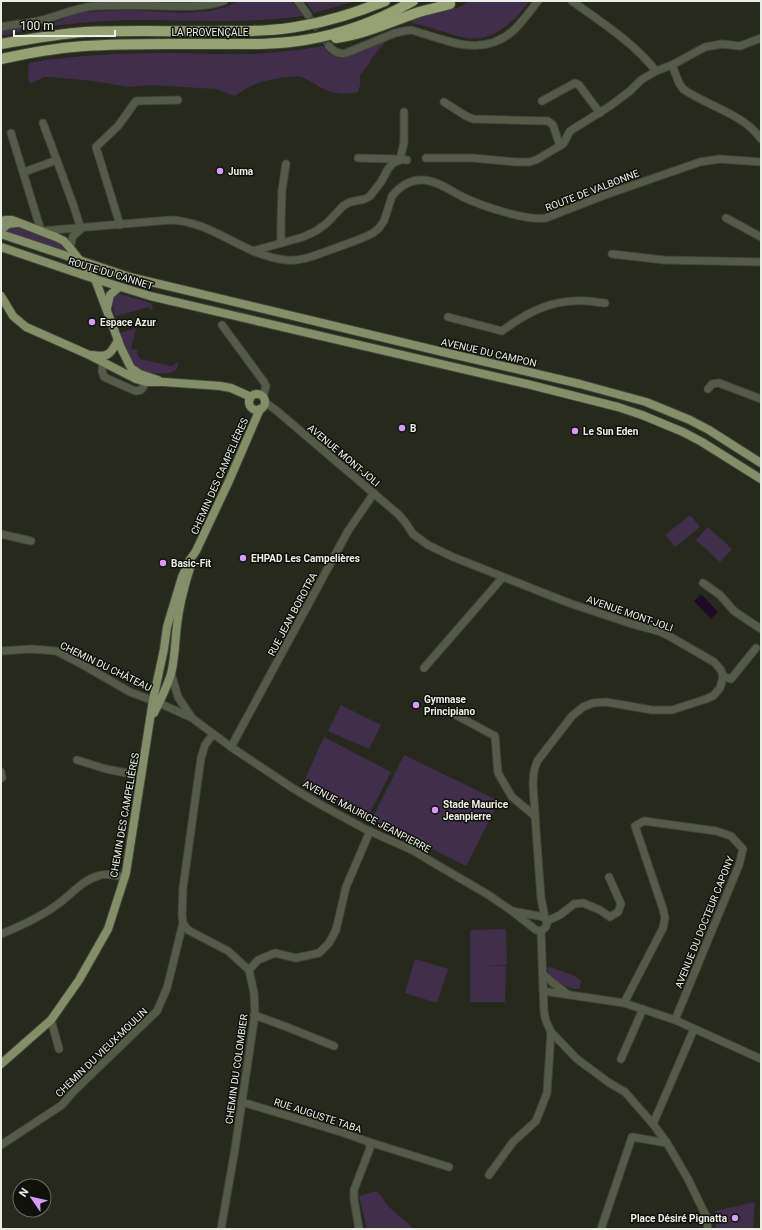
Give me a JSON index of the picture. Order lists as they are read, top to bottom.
{
  "streets": {
    "highway": ["LA PROVENÇALE"],
    "main road": ["ROUTE DU CANNET", "AVENUE DU CAMPON", "CHEMIN DES CAMPELIÈRES"],
    "street": [
      "ROUTE DE VALBONNE",
      "AVENUE MONT-JOLI",
      "RUE JEAN BOROTRA",
      "CHEMIN DU CHÂTEAU",
      "AVENUE MAURICE JEANPIERRE",
      "AVENUE DU DOCTEUR CAPONY",
      "CHEMIN DU VIEUX-MOULIN",
      "CHEMIN DU COLOMBIER",
      "RUE AUGUSTE TABA"
    ]
  },
  "crossings": [
    ["ROUTE DU CANNET", "AVENUE DU CAMPON"],
    ["AVENUE MONT-JOLI", "CHEMIN DES CAMPELIÈRES"],
    ["AVENUE MONT-JOLI", "RUE JEAN BOROTRA"],
    ["CHEMIN DES CAMPELIÈRES", "CHEMIN DU CHÂTEAU"],
    ["CHEMIN DES CAMPELIÈRES", "AVENUE MAURICE JEANPIERRE"],
    ["RUE JEAN BOROTRA", "AVENUE MAURICE JEANPIERRE"],
    ["CHEMIN DU CHÂTEAU", "AVENUE MAURICE JEANPIERRE"],
    ["CHEMIN DU COLOMBIER", "RUE AUGUSTE TABA"]
  ],
  "places": [
    "Juma",
    "Espace Azur",
    "B",
    "Le Sun Eden",
    "EHPAD Les Campelières",
    "Basic-Fit",
    "Gymnase Principiano",
    "Stade Maurice Jeanpierre",
    "Place Désiré Pignatta"
  ],
  "scale_bar": "100 m",
  "north": "top left"
}
